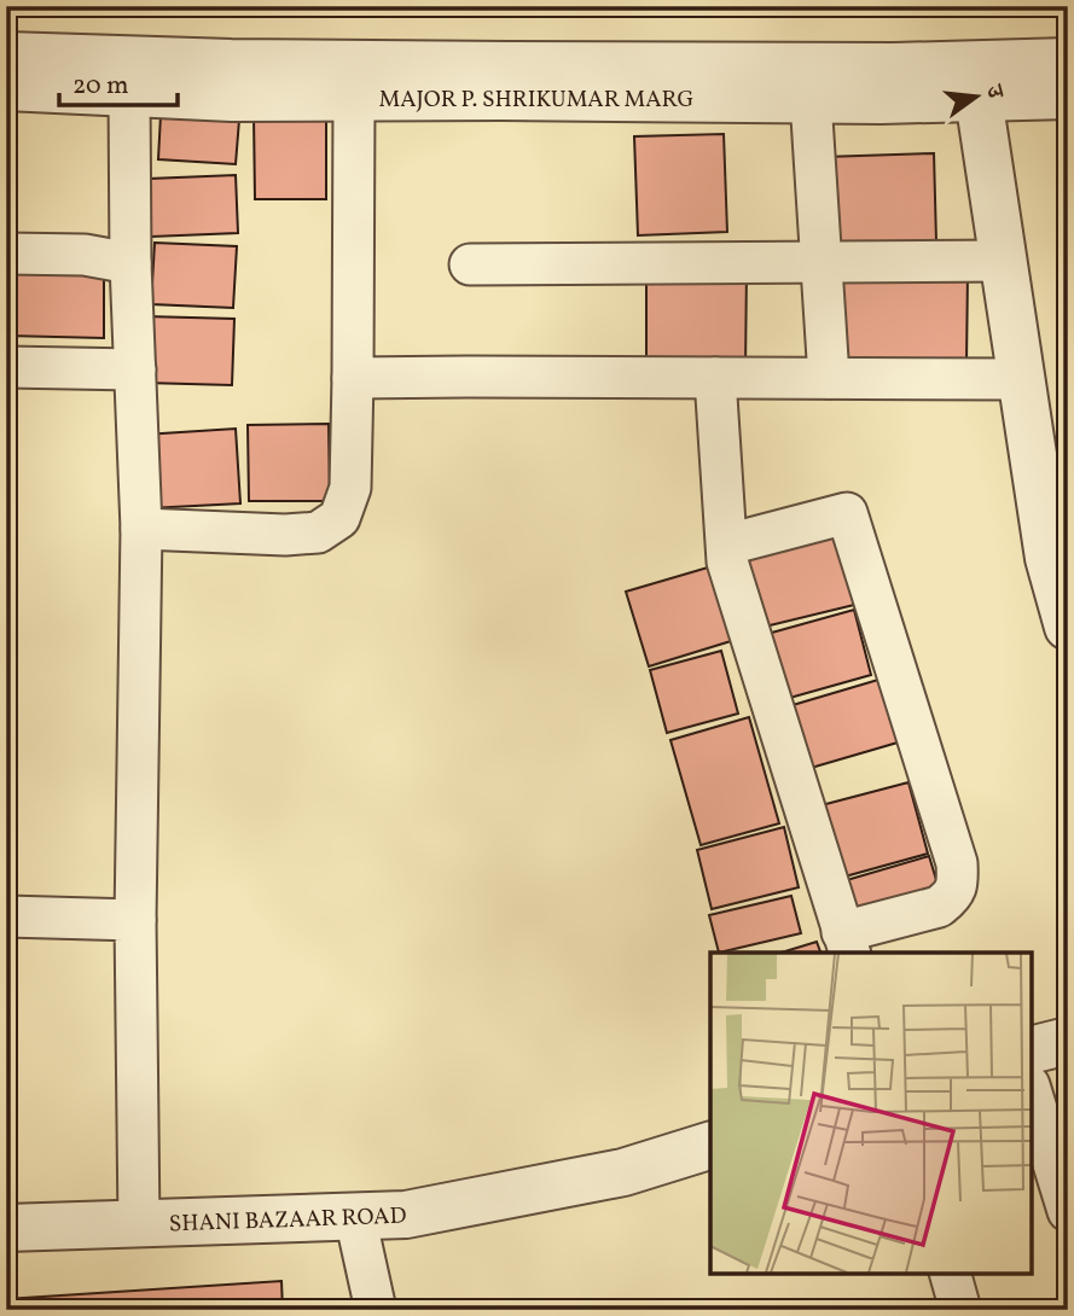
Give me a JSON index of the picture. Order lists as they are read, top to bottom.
{
  "streets": {
    "street": ["MAJOR P. SHRIKUMAR MARG", "SHANI BAZAAR ROAD"]
  },
  "scale_bar": "20 m",
  "north": "right"
}
